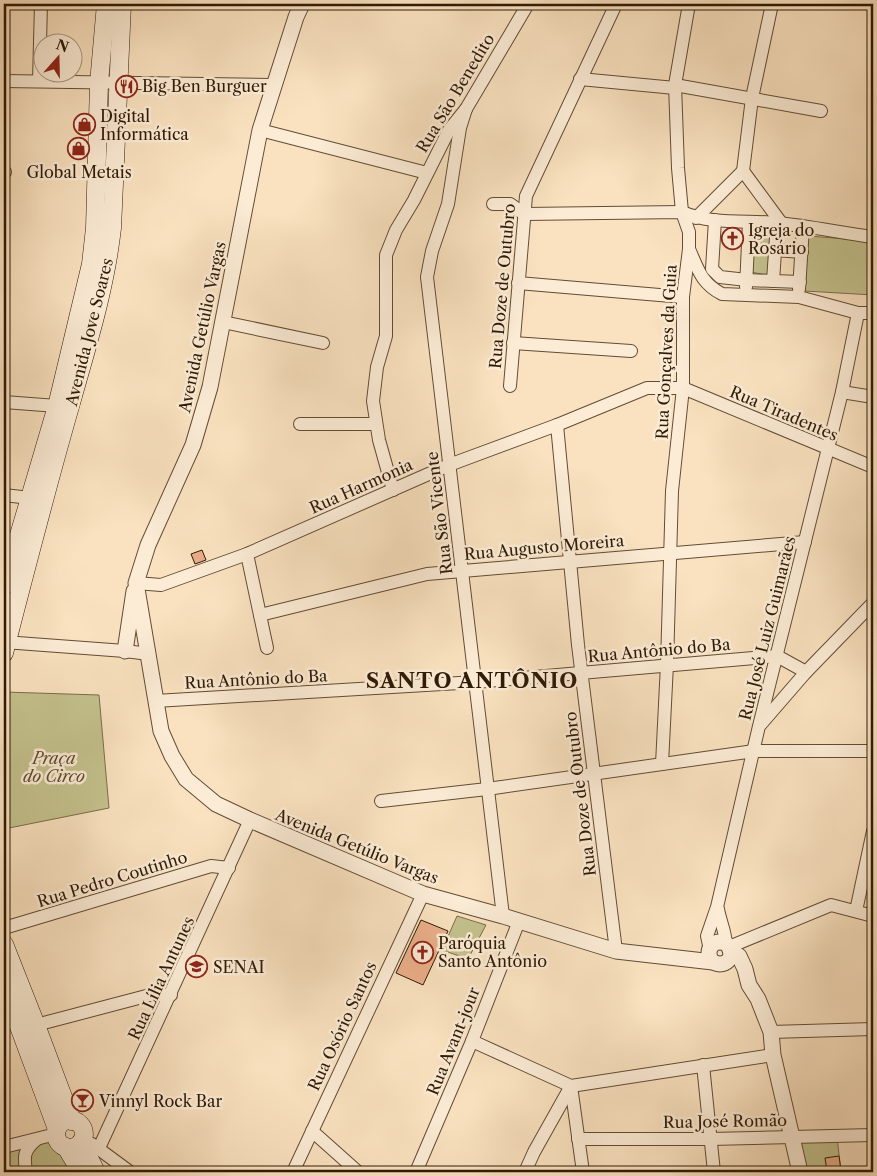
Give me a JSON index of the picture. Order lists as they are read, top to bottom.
{
  "streets": {
    "main road": ["Avenida Jove Soares"],
    "street": [
      "Rua São Benedito",
      "Rua Doze de Outubro",
      "Avenida Getúlio Vargas",
      "Rua Gonçalves da Guia",
      "Rua Tiradentes",
      "Rua Harmonia",
      "Rua São Vicente",
      "Rua Augusto Moreira",
      "Rua José Luiz Guimarães",
      "Rua Antônio do Ba",
      "Rua Pedro Coutinho",
      "Rua Lília Antunes",
      "Rua Osório Santos",
      "Rua Avant-jour",
      "Rua José Romão"
    ]
  },
  "crossings": [
    ["Rua São Benedito", "Rua Harmonia"],
    ["Rua São Benedito", "Rua São Vicente"],
    ["Rua Doze de Outubro", "Avenida Getúlio Vargas"],
    ["Rua Doze de Outubro", "Rua Harmonia"],
    ["Rua Doze de Outubro", "Rua Augusto Moreira"],
    ["Rua Doze de Outubro", "Rua Antônio do Ba"],
    ["Avenida Getúlio Vargas", "Rua Harmonia"],
    ["Avenida Getúlio Vargas", "Rua São Vicente"],
    ["Avenida Getúlio Vargas", "Rua José Luiz Guimarães"],
    ["Avenida Getúlio Vargas", "Rua Antônio do Ba"],
    ["Avenida Getúlio Vargas", "Rua Lília Antunes"],
    ["Avenida Getúlio Vargas", "Rua Osório Santos"],
    ["Avenida Getúlio Vargas", "Rua Avant-jour"],
    ["Rua Gonçalves da Guia", "Rua Tiradentes"],
    ["Rua Gonçalves da Guia", "Rua Harmonia"],
    ["Rua Gonçalves da Guia", "Rua Augusto Moreira"],
    ["Rua Gonçalves da Guia", "Rua Antônio do Ba"],
    ["Rua Tiradentes", "Rua Harmonia"],
    ["Rua Tiradentes", "Rua José Luiz Guimarães"],
    ["Rua Harmonia", "Rua São Vicente"],
    ["Rua São Vicente", "Rua Augusto Moreira"],
    ["Rua São Vicente", "Rua Antônio do Ba"],
    ["Rua Augusto Moreira", "Rua José Luiz Guimarães"],
    ["Rua José Luiz Guimarães", "Rua Antônio do Ba"],
    ["Rua Pedro Coutinho", "Rua Lília Antunes"]
  ],
  "districts": ["SANTO ANTÔNIO"],
  "parks": ["Praça do Circo"],
  "places": {
    "restaurant": ["Big Ben Burguer"],
    "shop": ["Digital Informática", "Global Metais"],
    "church": ["Igreja do Rosário", "Paróquia Santo Antônio"],
    "school or university": ["SENAI"],
    "bar": ["Vinnyl Rock Bar"]
  },
  "north": "top"
}
